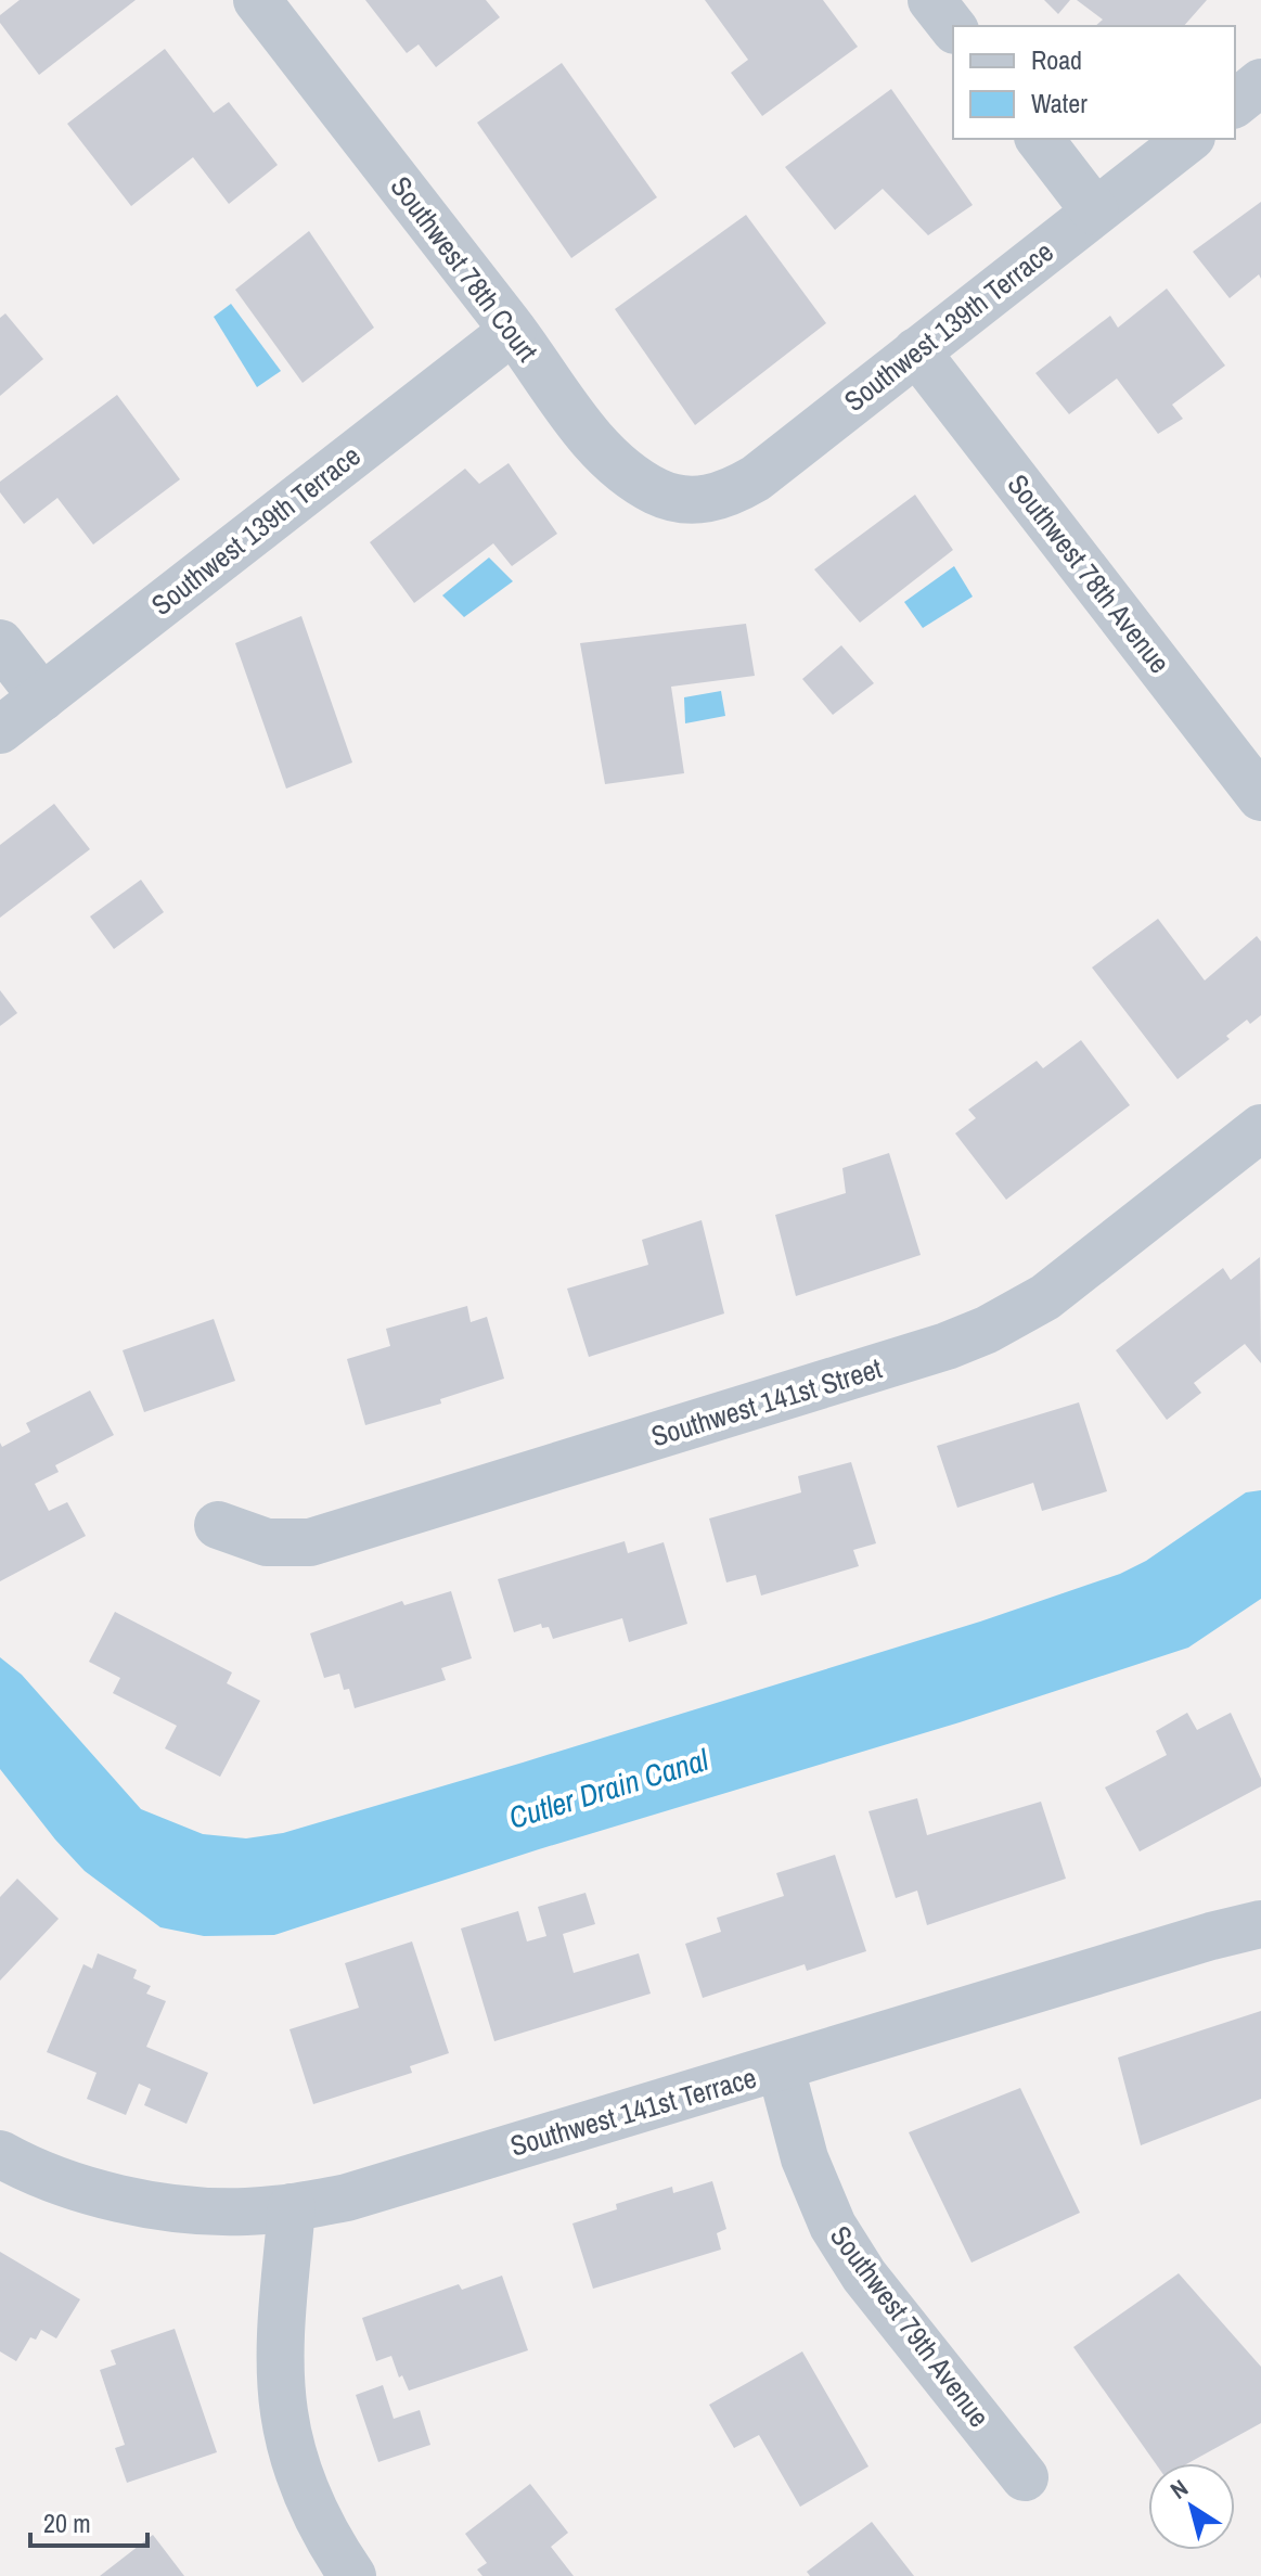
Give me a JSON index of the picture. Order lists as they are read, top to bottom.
{
  "streets": {
    "street": [
      "Southwest 78th Court",
      "Southwest 139th Terrace",
      "Southwest 78th Avenue",
      "Southwest 141st Street",
      "Southwest 141st Terrace",
      "Southwest 79th Avenue"
    ]
  },
  "crossings": [
    ["Southwest 78th Court", "Southwest 139th Terrace"],
    ["Southwest 139th Terrace", "Southwest 78th Avenue"],
    ["Southwest 141st Terrace", "Southwest 79th Avenue"]
  ],
  "water": ["Cutler Drain Canal"],
  "legend": ["Road", "Water"],
  "scale_bar": "20 m",
  "north": "top left"
}
